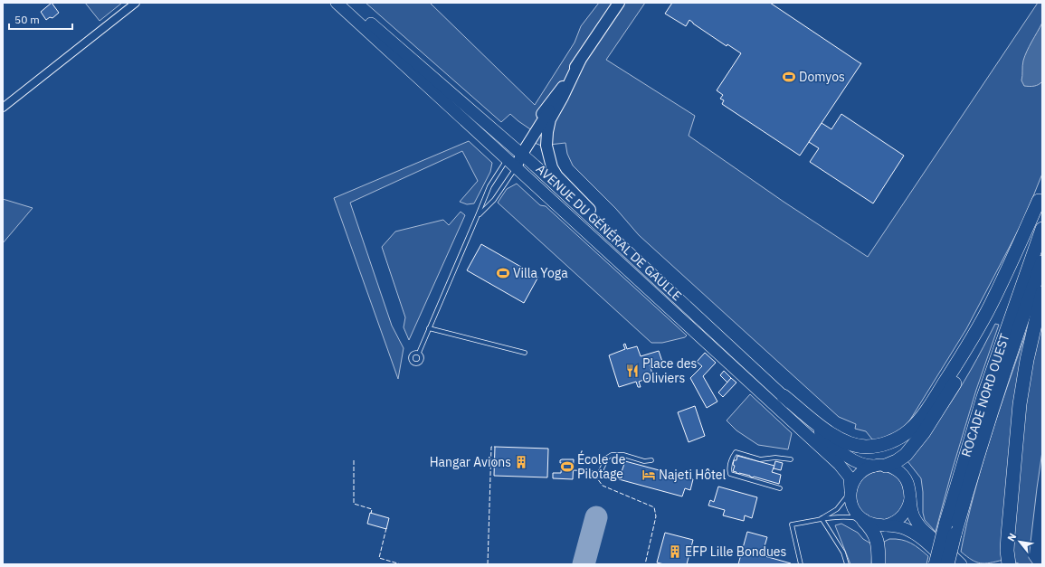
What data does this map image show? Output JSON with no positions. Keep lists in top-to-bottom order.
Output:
{
  "streets": {
    "highway": ["ROCADE NORD OUEST"],
    "main road": ["AVENUE DU GÉNÉRAL DE GAULLE"]
  },
  "places": {
    "sports": ["Domyos", "Villa Yoga", "École de Pilotage"],
    "restaurant": ["Place des Oliviers"],
    "building": ["Hangar Avions", "EFP Lille Bondues"],
    "hotel": ["Najeti Hôtel"]
  },
  "scale_bar": "50 m",
  "north": "top left"
}
